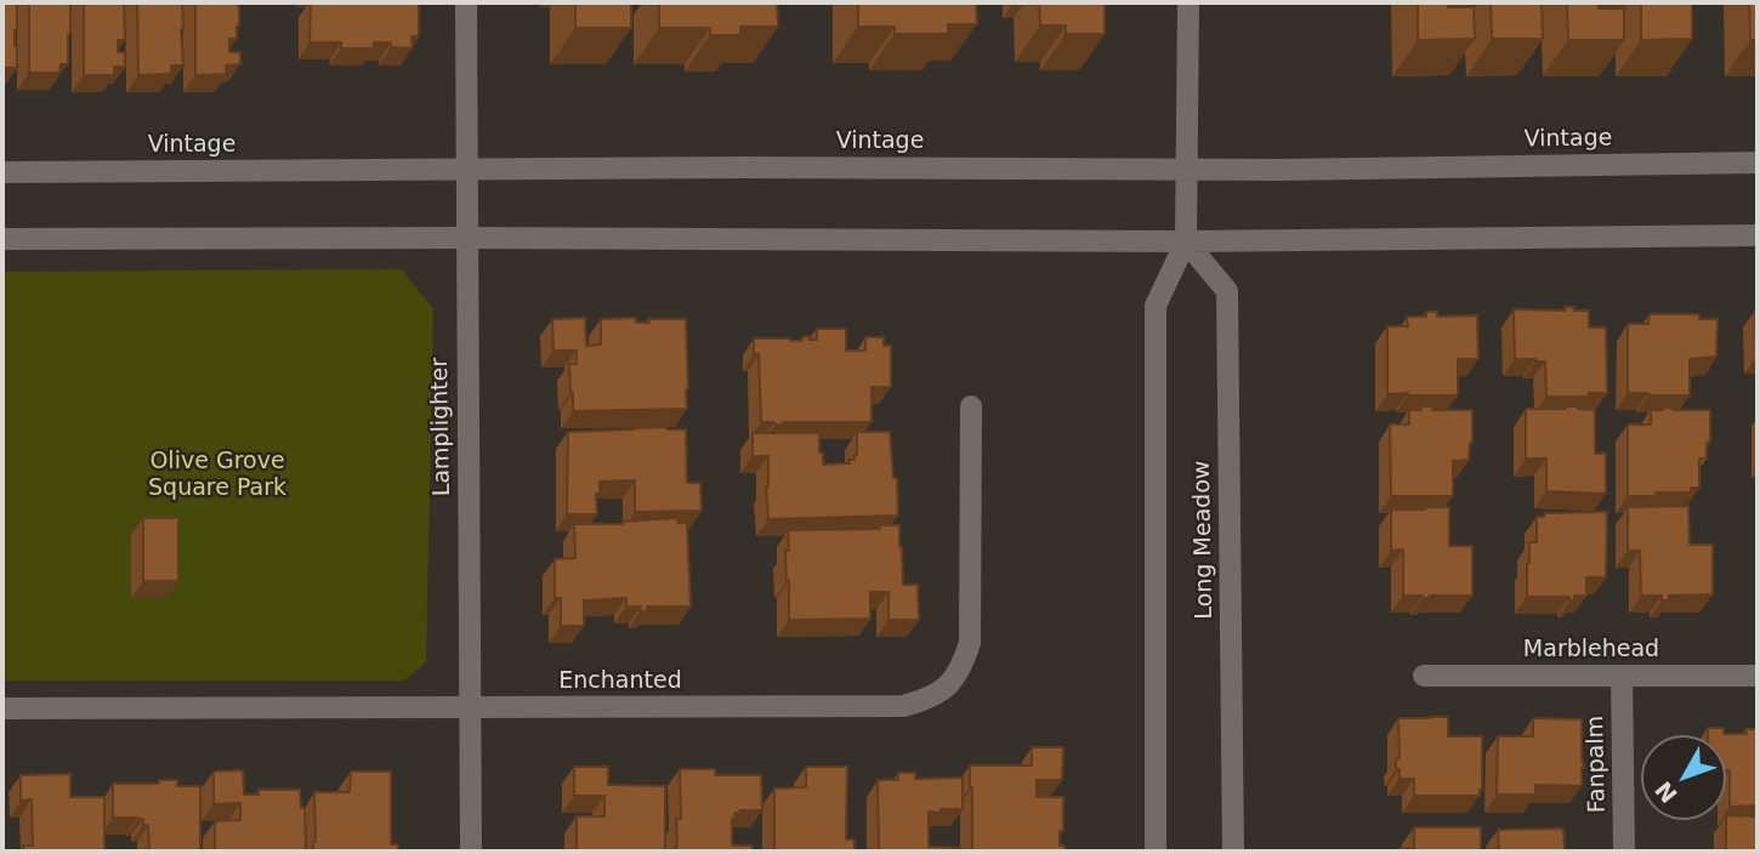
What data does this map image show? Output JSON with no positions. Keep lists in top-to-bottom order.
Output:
{
  "streets": {
    "street": [
      "Vintage",
      "Lamplighter",
      "Long Meadow",
      "Marblehead",
      "Enchanted",
      "Fanpalm"
    ]
  },
  "crossings": [
    ["Vintage", "Lamplighter"],
    ["Vintage", "Long Meadow"],
    ["Lamplighter", "Enchanted"],
    ["Marblehead", "Fanpalm"]
  ],
  "parks": ["Olive Grove Square Park"],
  "north": "bottom left"
}
